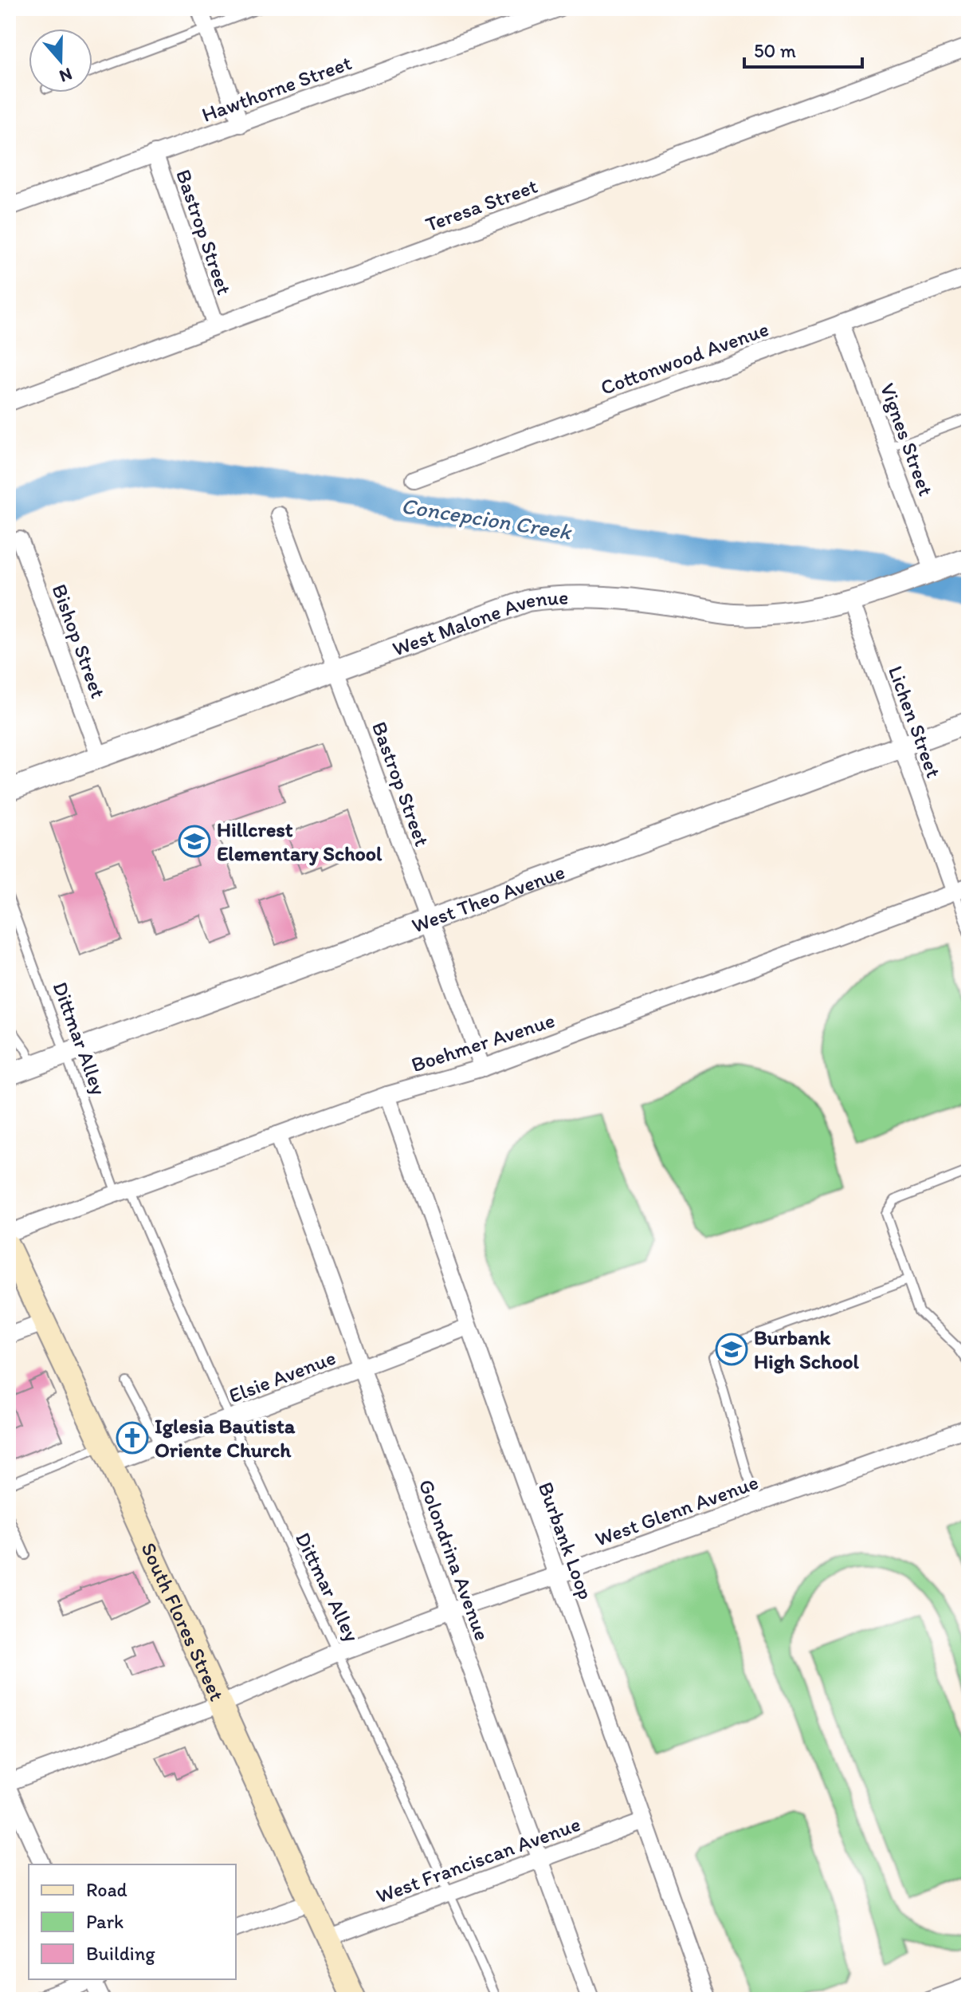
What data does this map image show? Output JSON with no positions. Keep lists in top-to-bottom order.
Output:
{
  "streets": {
    "main road": ["South Flores Street"],
    "street": [
      "Hawthorne Street",
      "Teresa Street",
      "Bastrop Street",
      "Cottonwood Avenue",
      "Vignes Street",
      "West Malone Avenue",
      "Bishop Street",
      "Lichen Street",
      "West Theo Avenue",
      "Boehmer Avenue",
      "Elsie Avenue",
      "West Glenn Avenue",
      "Burbank Loop",
      "Golondrina Avenue",
      "West Franciscan Avenue"
    ],
    "lane": ["Dittmar Alley"]
  },
  "crossings": [
    ["Hawthorne Street", "Bastrop Street"],
    ["Teresa Street", "Bastrop Street"],
    ["Bastrop Street", "West Malone Avenue"],
    ["Bastrop Street", "West Theo Avenue"],
    ["Bastrop Street", "Boehmer Avenue"],
    ["Cottonwood Avenue", "Vignes Street"],
    ["Vignes Street", "West Malone Avenue"],
    ["West Malone Avenue", "Bishop Street"],
    ["West Malone Avenue", "Lichen Street"],
    ["Lichen Street", "West Theo Avenue"],
    ["Lichen Street", "Boehmer Avenue"],
    ["West Theo Avenue", "Dittmar Alley"],
    ["Dittmar Alley", "Boehmer Avenue"],
    ["Dittmar Alley", "Elsie Avenue"],
    ["Dittmar Alley", "West Glenn Avenue"],
    ["Dittmar Alley", "West Franciscan Avenue"],
    ["Boehmer Avenue", "Burbank Loop"],
    ["Boehmer Avenue", "Golondrina Avenue"],
    ["Elsie Avenue", "Burbank Loop"],
    ["Elsie Avenue", "Golondrina Avenue"],
    ["Elsie Avenue", "South Flores Street"],
    ["West Glenn Avenue", "Burbank Loop"],
    ["West Glenn Avenue", "Golondrina Avenue"],
    ["West Glenn Avenue", "South Flores Street"],
    ["Burbank Loop", "West Franciscan Avenue"],
    ["Golondrina Avenue", "West Franciscan Avenue"],
    ["South Flores Street", "West Franciscan Avenue"]
  ],
  "water": ["Concepcion Creek"],
  "places": {
    "school or university": ["Hillcrest Elementary School", "Burbank High School"],
    "church": ["Iglesia Bautista Oriente Church"]
  },
  "legend": ["Road", "Park", "Building"],
  "scale_bar": "50 m",
  "north": "bottom"
}
